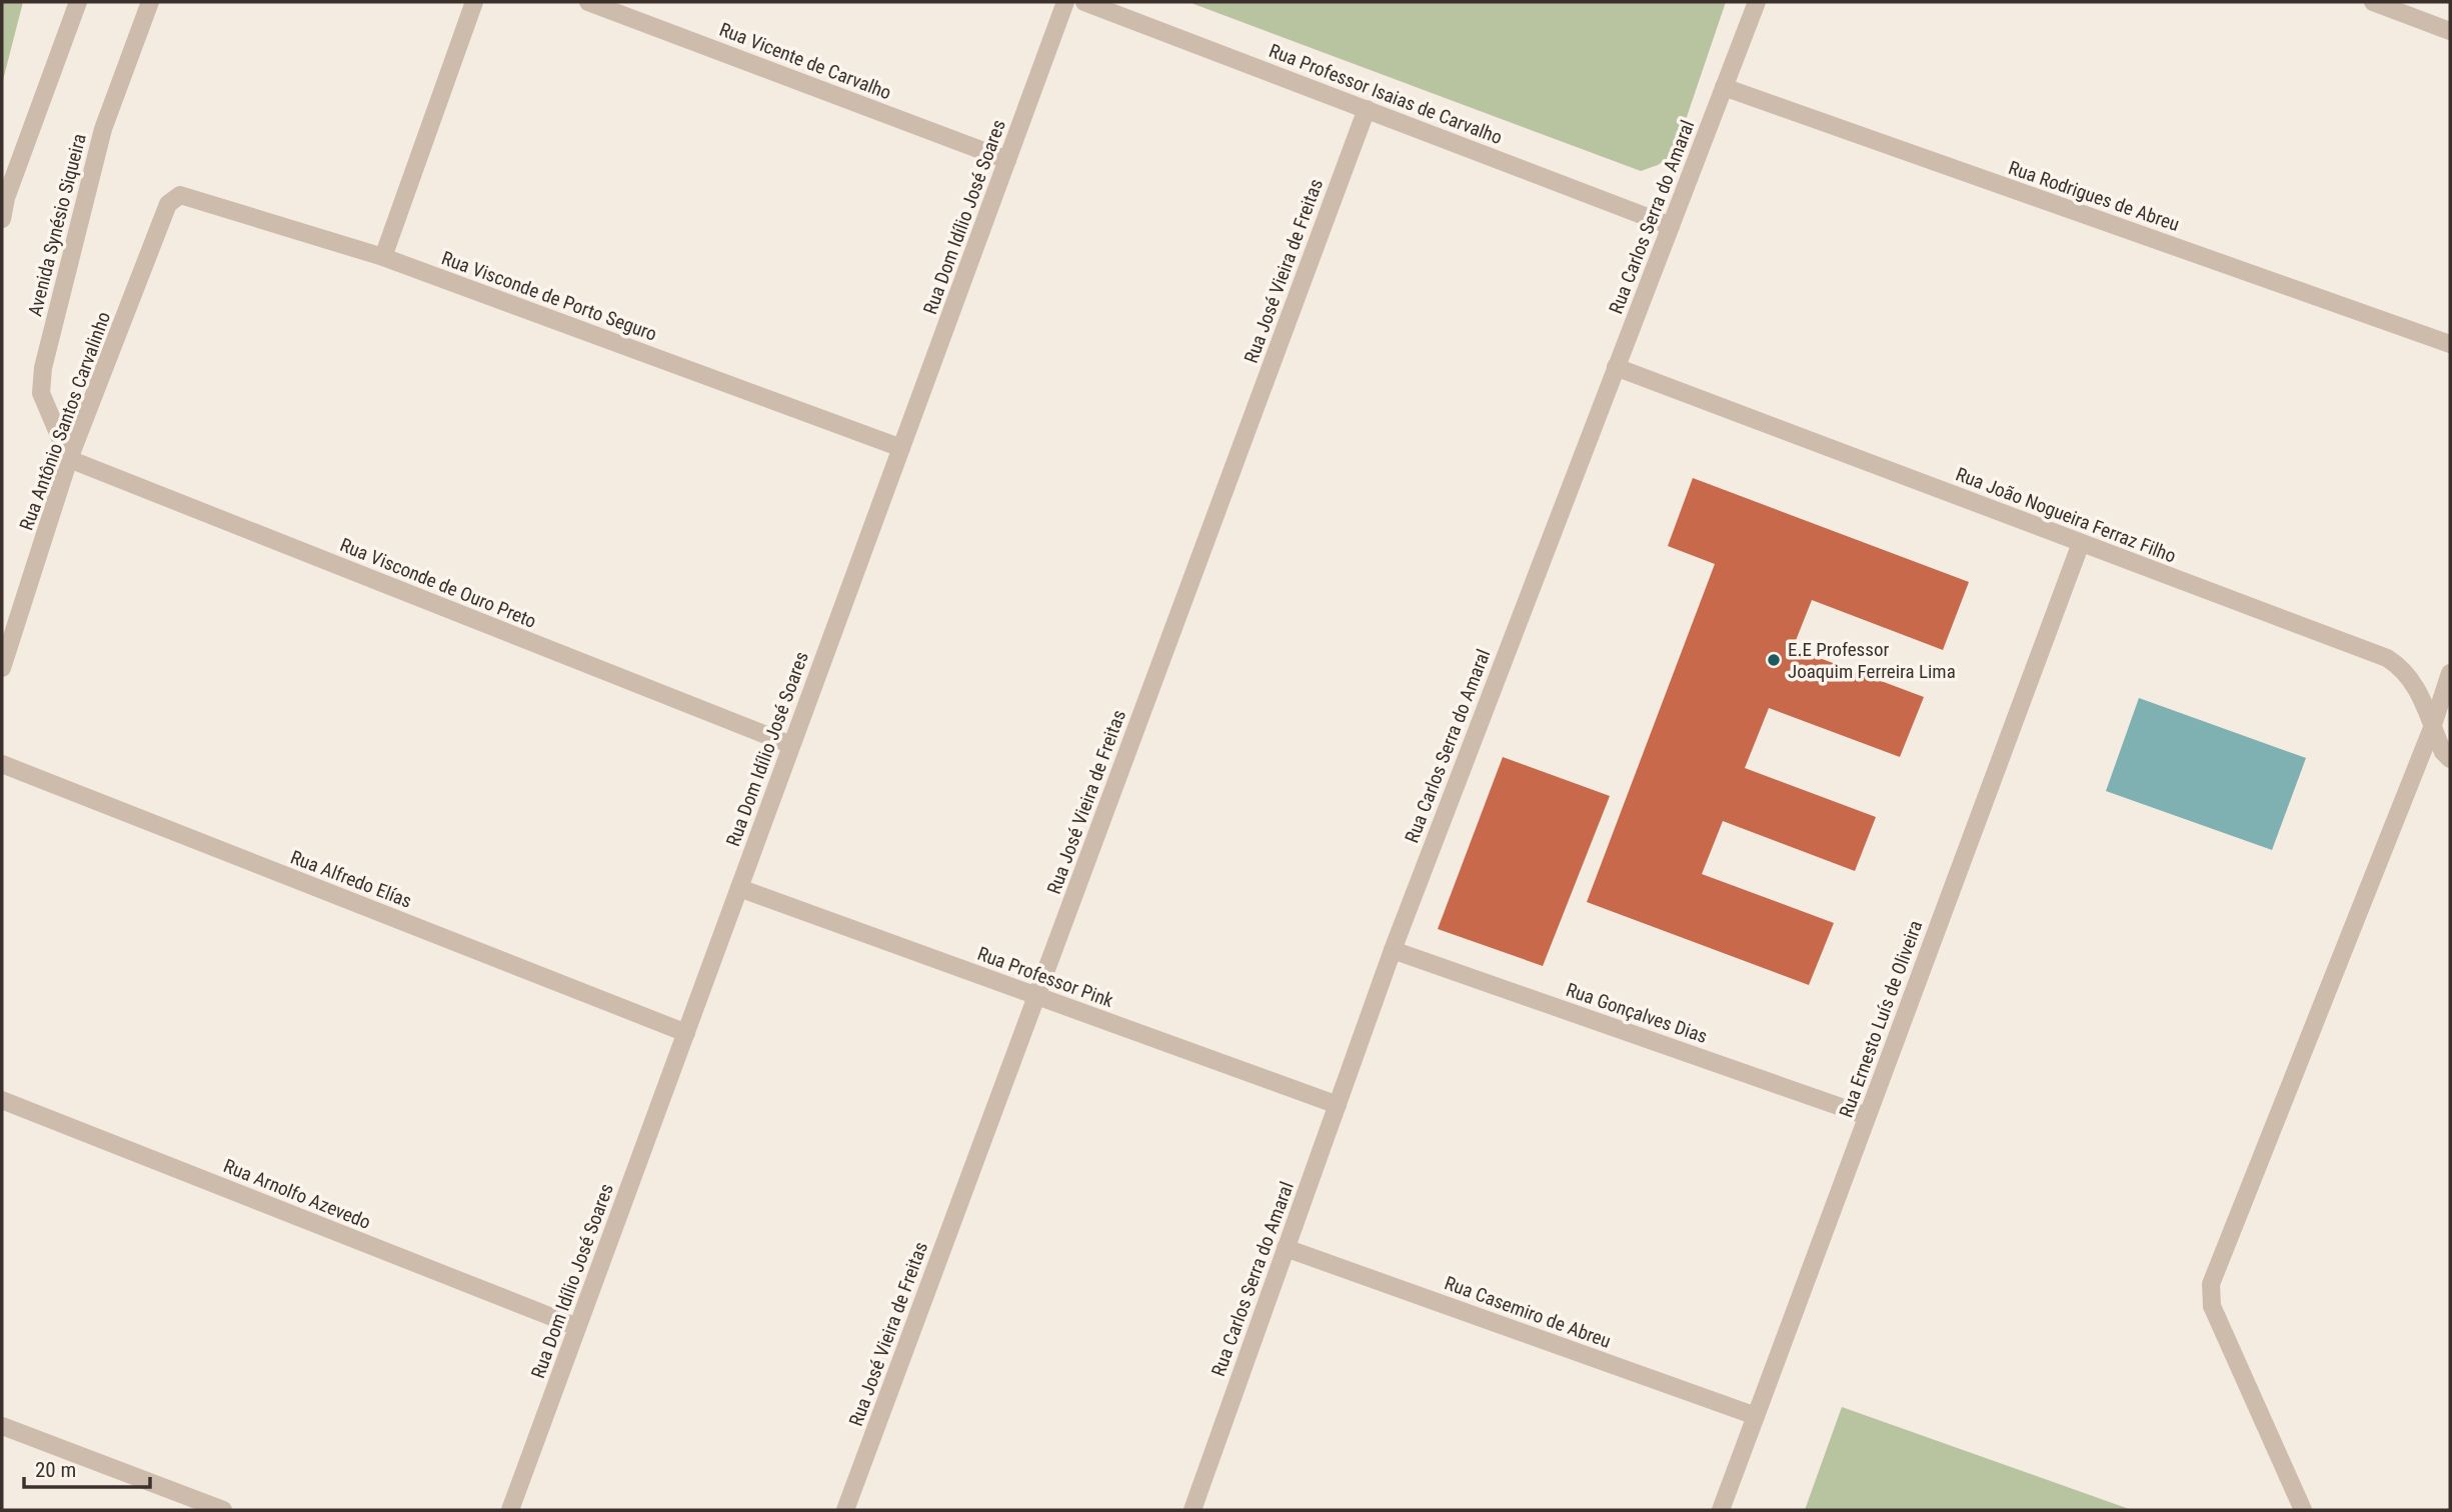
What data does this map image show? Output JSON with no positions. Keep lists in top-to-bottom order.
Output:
{
  "streets": {
    "street": [
      "Rua Vicente de Carvalho",
      "Rua Professor Isaias de Carvalho",
      "Rua Rodrigues de Abreu",
      "Rua Dom Idílio José Soares",
      "Rua Carlos Serra do Amaral",
      "Avenida Synésio Siqueira",
      "Rua José Vieira de Freitas",
      "Rua Visconde de Porto Seguro",
      "Rua Antônio Santos Carvalinho",
      "Rua João Nogueira Ferraz Filho",
      "Rua Visconde de Ouro Preto",
      "Rua Alfredo Elías",
      "Rua Professor Pink",
      "Rua Gonçalves Dias",
      "Rua Ernesto Luís de Oliveira",
      "Rua Arnolfo Azevedo",
      "Rua Casemiro de Abreu"
    ]
  },
  "crossings": [
    ["Rua Vicente de Carvalho", "Rua Dom Idílio José Soares"],
    ["Rua Professor Isaias de Carvalho", "Rua Carlos Serra do Amaral"],
    ["Rua Professor Isaias de Carvalho", "Rua José Vieira de Freitas"],
    ["Rua Rodrigues de Abreu", "Rua Carlos Serra do Amaral"],
    ["Rua Dom Idílio José Soares", "Rua Visconde de Porto Seguro"],
    ["Rua Dom Idílio José Soares", "Rua Visconde de Ouro Preto"],
    ["Rua Dom Idílio José Soares", "Rua Alfredo Elías"],
    ["Rua Dom Idílio José Soares", "Rua Professor Pink"],
    ["Rua Dom Idílio José Soares", "Rua Arnolfo Azevedo"],
    ["Rua Carlos Serra do Amaral", "Rua João Nogueira Ferraz Filho"],
    ["Rua Carlos Serra do Amaral", "Rua Professor Pink"],
    ["Rua Carlos Serra do Amaral", "Rua Gonçalves Dias"],
    ["Rua Carlos Serra do Amaral", "Rua Casemiro de Abreu"],
    ["Avenida Synésio Siqueira", "Rua Antônio Santos Carvalinho"],
    ["Avenida Synésio Siqueira", "Rua Visconde de Ouro Preto"],
    ["Rua José Vieira de Freitas", "Rua Professor Pink"],
    ["Rua Visconde de Porto Seguro", "Rua Antônio Santos Carvalinho"],
    ["Rua Antônio Santos Carvalinho", "Rua Visconde de Ouro Preto"],
    ["Rua João Nogueira Ferraz Filho", "Rua Ernesto Luís de Oliveira"],
    ["Rua Gonçalves Dias", "Rua Ernesto Luís de Oliveira"],
    ["Rua Ernesto Luís de Oliveira", "Rua Casemiro de Abreu"]
  ],
  "places": ["E.E Professor Joaquim Ferreira Lima"],
  "scale_bar": "20 m"
}
